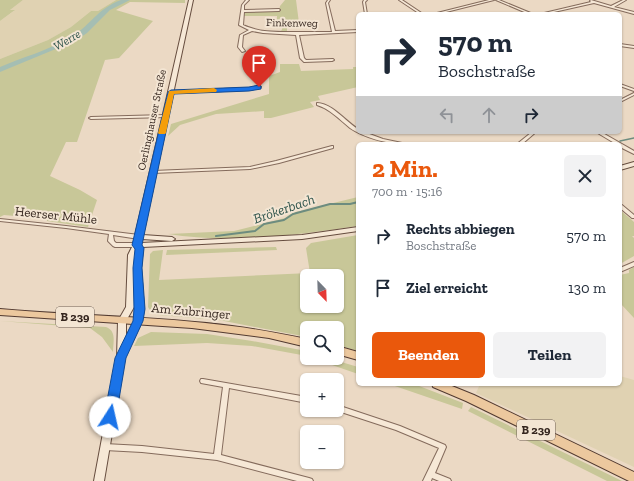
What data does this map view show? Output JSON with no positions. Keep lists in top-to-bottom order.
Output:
{
  "streets": {
    "main road": ["Oerlinghauser Straße", "Am Zubringer", "B 239"],
    "street": ["Finkenweg", "Heerser Mühle"]
  },
  "crossings": [
    ["Oerlinghauser Straße", "Heerser Mühle"],
    ["Oerlinghauser Straße", "Am Zubringer"]
  ],
  "water": ["Werre", "Brökerbach"],
  "north": "bottom right",
  "page": {
    "turn": ["570 m", "Boschstraße"],
    "heading": ["2 Min.", "700 m · 15:16"],
    "list": [
      {
        "name": "Rechts abbiegen",
        "note": "Boschstraße",
        "value": "570 m"
      },
      {
        "name": "Ziel erreicht",
        "value": "130 m"
      }
    ],
    "map_buttons": ["+", "−"],
    "buttons": ["Beenden", "Teilen"]
  }
}
